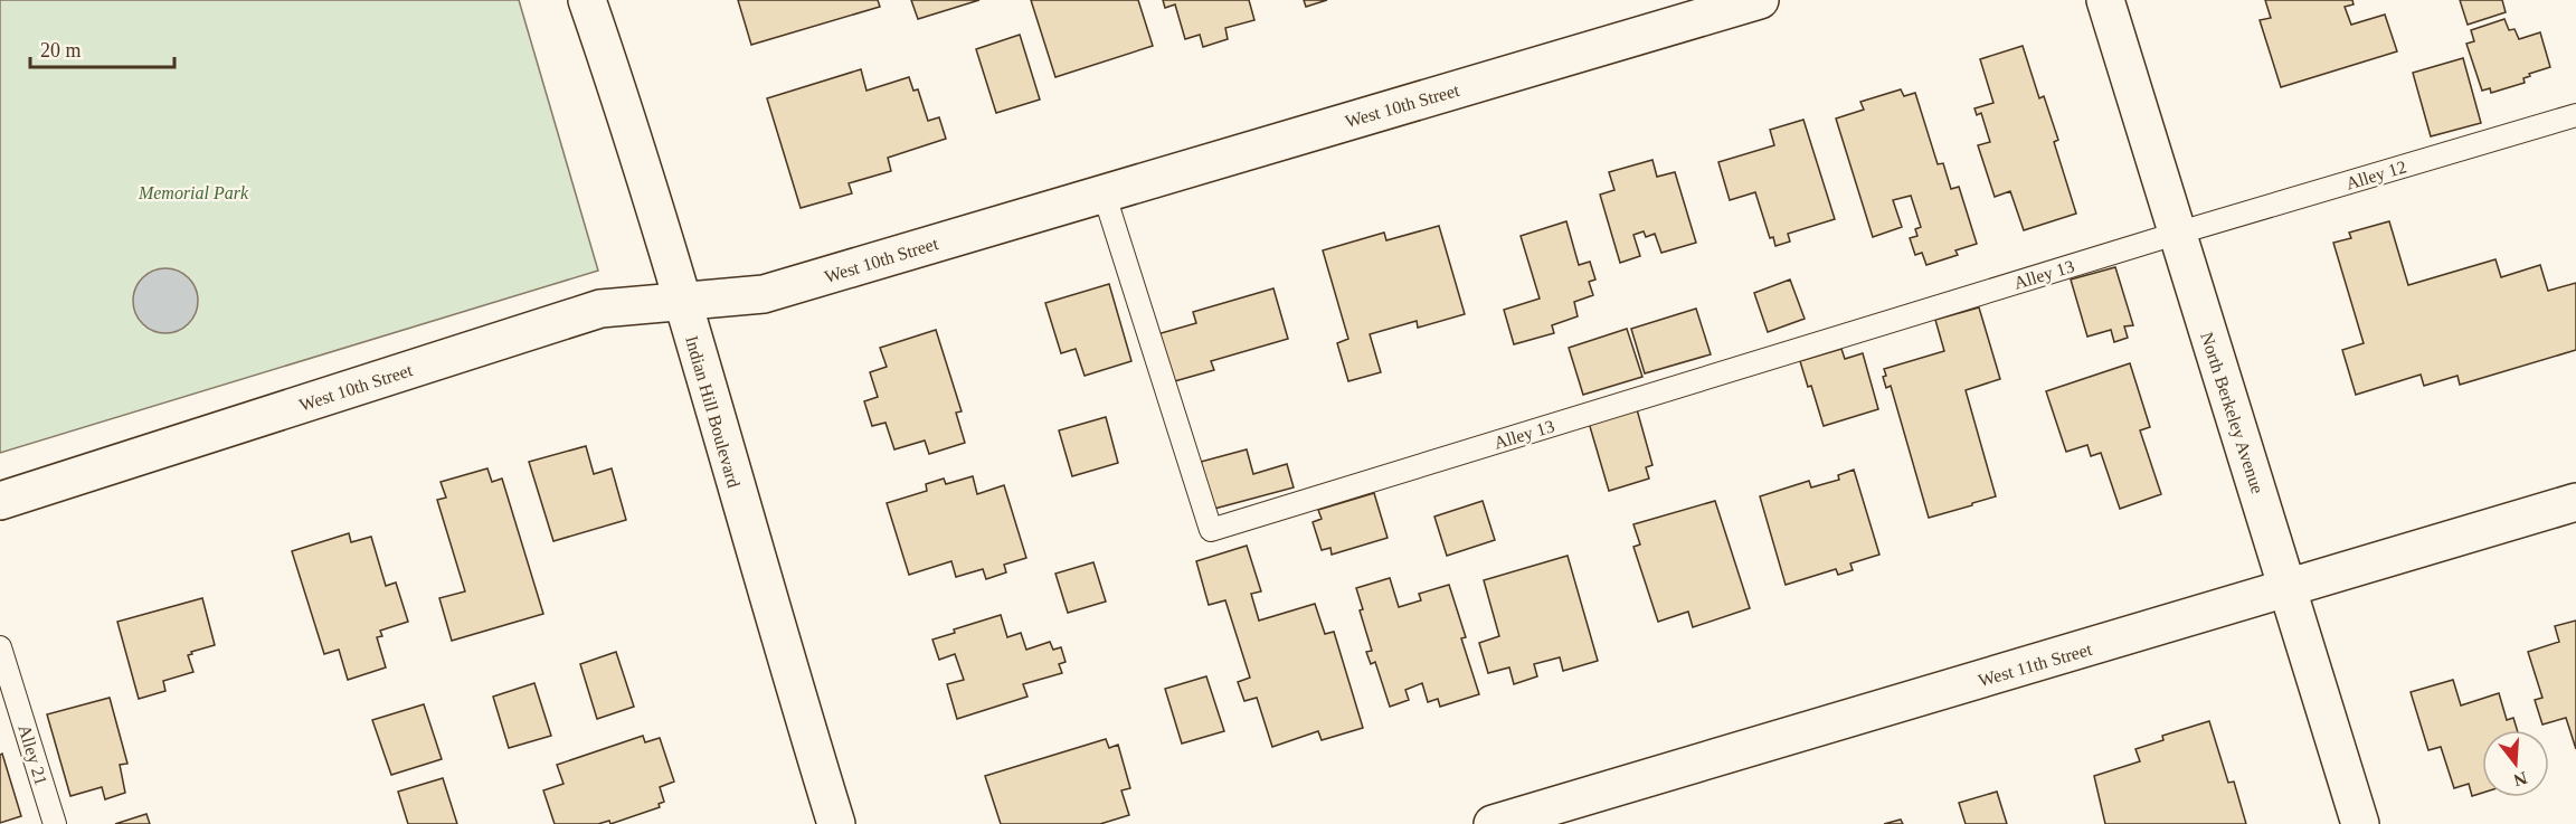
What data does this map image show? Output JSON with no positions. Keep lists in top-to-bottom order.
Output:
{
  "streets": {
    "street": [
      "West 10th Street",
      "Indian Hill Boulevard",
      "North Berkeley Avenue",
      "West 11th Street"
    ],
    "lane": ["Alley 12", "Alley 13", "Alley 21"]
  },
  "crossings": [
    ["West 10th Street", "Alley 13"],
    ["West 10th Street", "Indian Hill Boulevard"],
    ["Alley 12", "Alley 13"],
    ["Alley 12", "North Berkeley Avenue"],
    ["Alley 13", "North Berkeley Avenue"],
    ["North Berkeley Avenue", "West 11th Street"]
  ],
  "parks": ["Memorial Park"],
  "scale_bar": "20 m",
  "north": "bottom"
}
